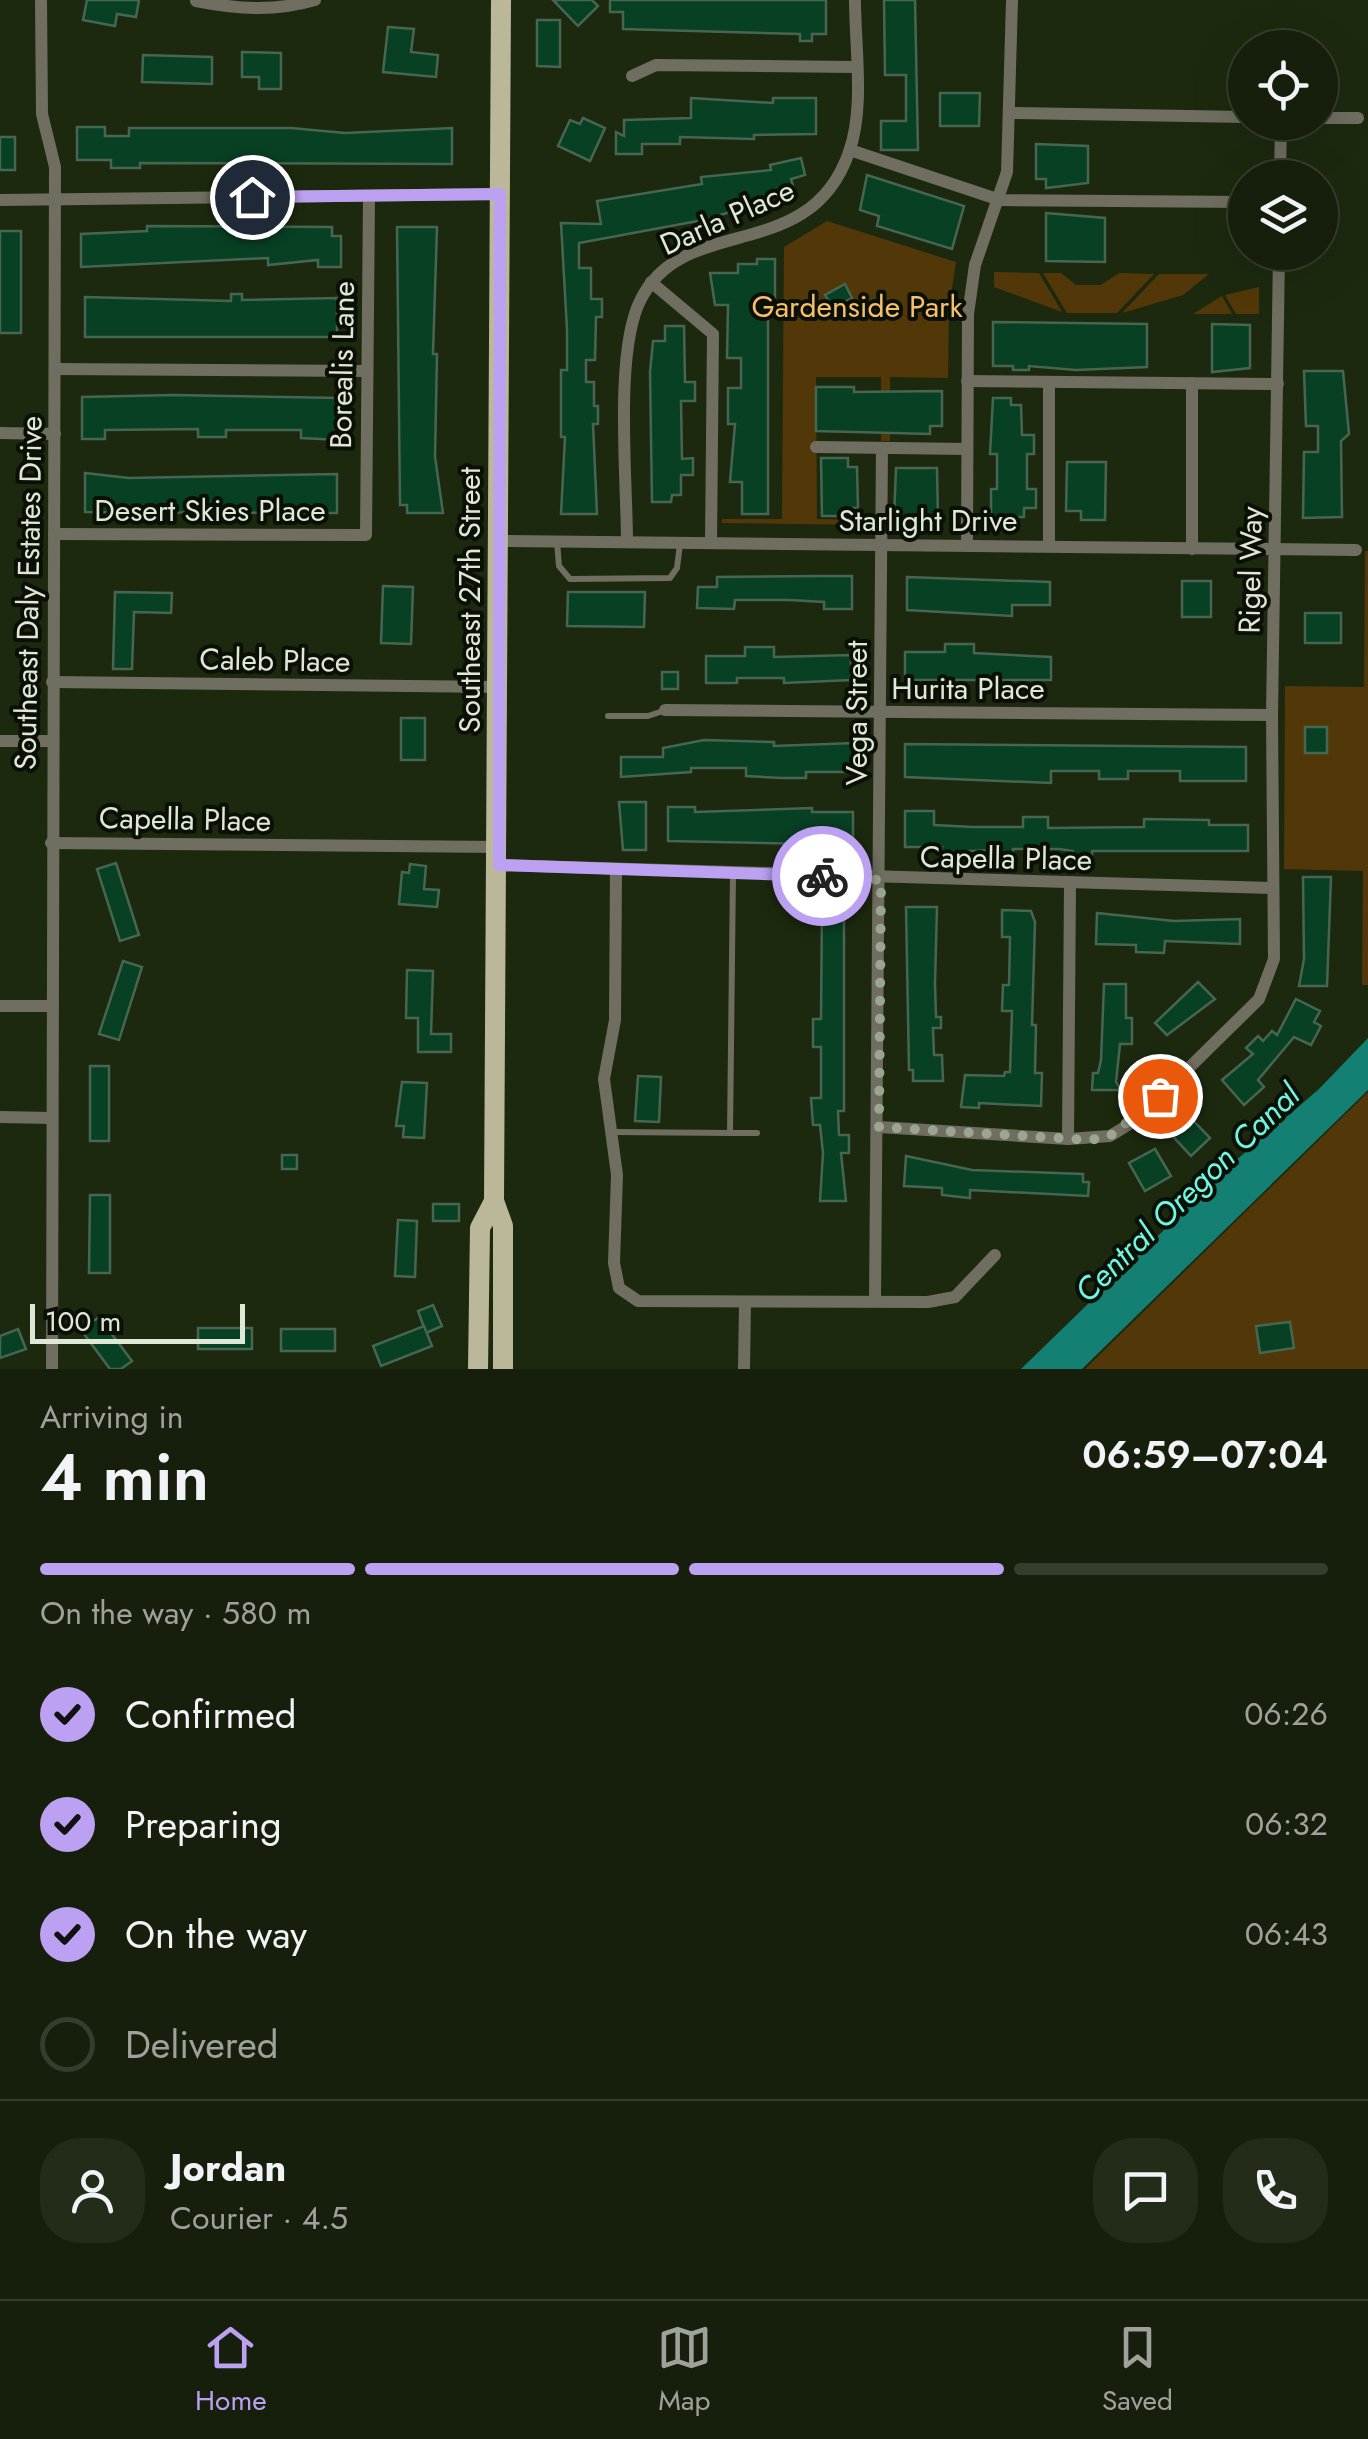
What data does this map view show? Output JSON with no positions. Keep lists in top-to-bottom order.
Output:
{
  "streets": {
    "main road": ["Southeast 27th Street"],
    "street": [
      "Darla Place",
      "Borealis Lane",
      "Desert Skies Place",
      "Starlight Drive",
      "Rigel Way",
      "Southeast Daly Estates Drive",
      "Caleb Place",
      "Hurita Place",
      "Vega Street",
      "Capella Place"
    ]
  },
  "crossings": [
    ["Darla Place", "Starlight Drive"],
    ["Borealis Lane", "Desert Skies Place"],
    ["Desert Skies Place", "Southeast Daly Estates Drive"],
    ["Starlight Drive", "Rigel Way"],
    ["Starlight Drive", "Southeast 27th Street"],
    ["Starlight Drive", "Vega Street"],
    ["Rigel Way", "Hurita Place"],
    ["Rigel Way", "Vega Street"],
    ["Rigel Way", "Capella Place"],
    ["Southeast Daly Estates Drive", "Caleb Place"],
    ["Southeast Daly Estates Drive", "Capella Place"],
    ["Southeast 27th Street", "Caleb Place"],
    ["Southeast 27th Street", "Capella Place"],
    ["Hurita Place", "Vega Street"],
    ["Vega Street", "Capella Place"]
  ],
  "water": ["Central Oregon Canal"],
  "parks": ["Gardenside Park"],
  "scale_bar": "100 m",
  "page": {
    "scale": "100 m",
    "heading": ["4 min", "Arriving in", "06:59–07:04"],
    "panel": ["Jordan", "Courier · 4.5"],
    "bar": "On the way · 580 m",
    "list": [
      ["Confirmed", "06:26"],
      ["Preparing", "06:32"],
      ["On the way", "06:43"],
      "Delivered"
    ],
    "tabs": ["Home", "Map", "Saved"]
  }
}
